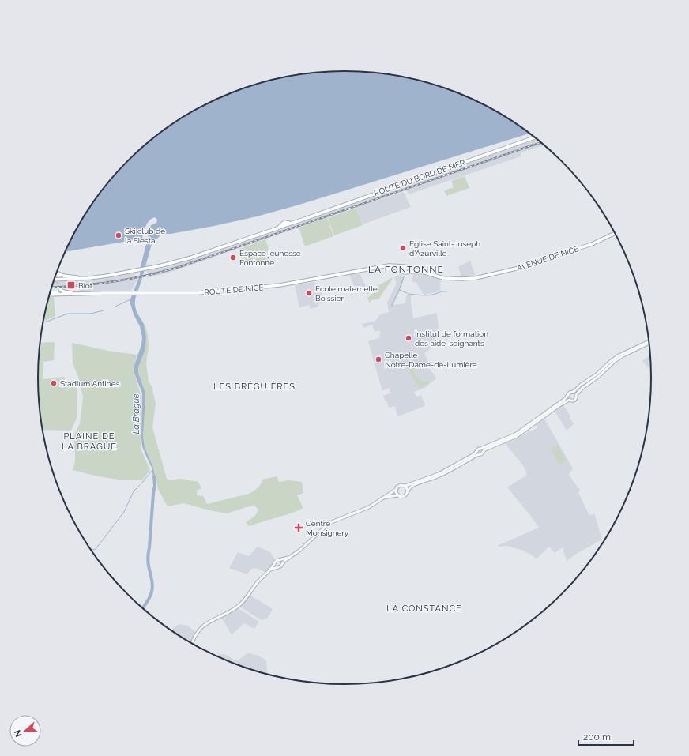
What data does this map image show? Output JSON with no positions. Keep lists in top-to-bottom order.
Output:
{
  "streets": {
    "main road": ["ROUTE DU BORD DE MER", "AVENUE DE NICE", "ROUTE DE NICE"]
  },
  "crossings": [
    ["AVENUE DE NICE", "ROUTE DE NICE"]
  ],
  "districts": [
    "LA FONTONNE",
    "LES BRÉGUIÈRES",
    "PLAINE DE LA BRAGUE",
    "LA CONSTANCE"
  ],
  "water": ["La Brague"],
  "places": {
    "other": [
      "Ski club de la Siesta",
      "Église Saint-Joseph d'Azurville",
      "Espace jeunesse Fontonne",
      "École maternelle Boissier",
      "Institut de formation des aide-soignants",
      "Chapelle Notre-Dame-de-Lumière",
      "Stadium Antibes"
    ],
    "transit": ["Biot"],
    "health": ["Centre Monsignery"]
  },
  "scale_bar": "200 m",
  "north": "left"
}
